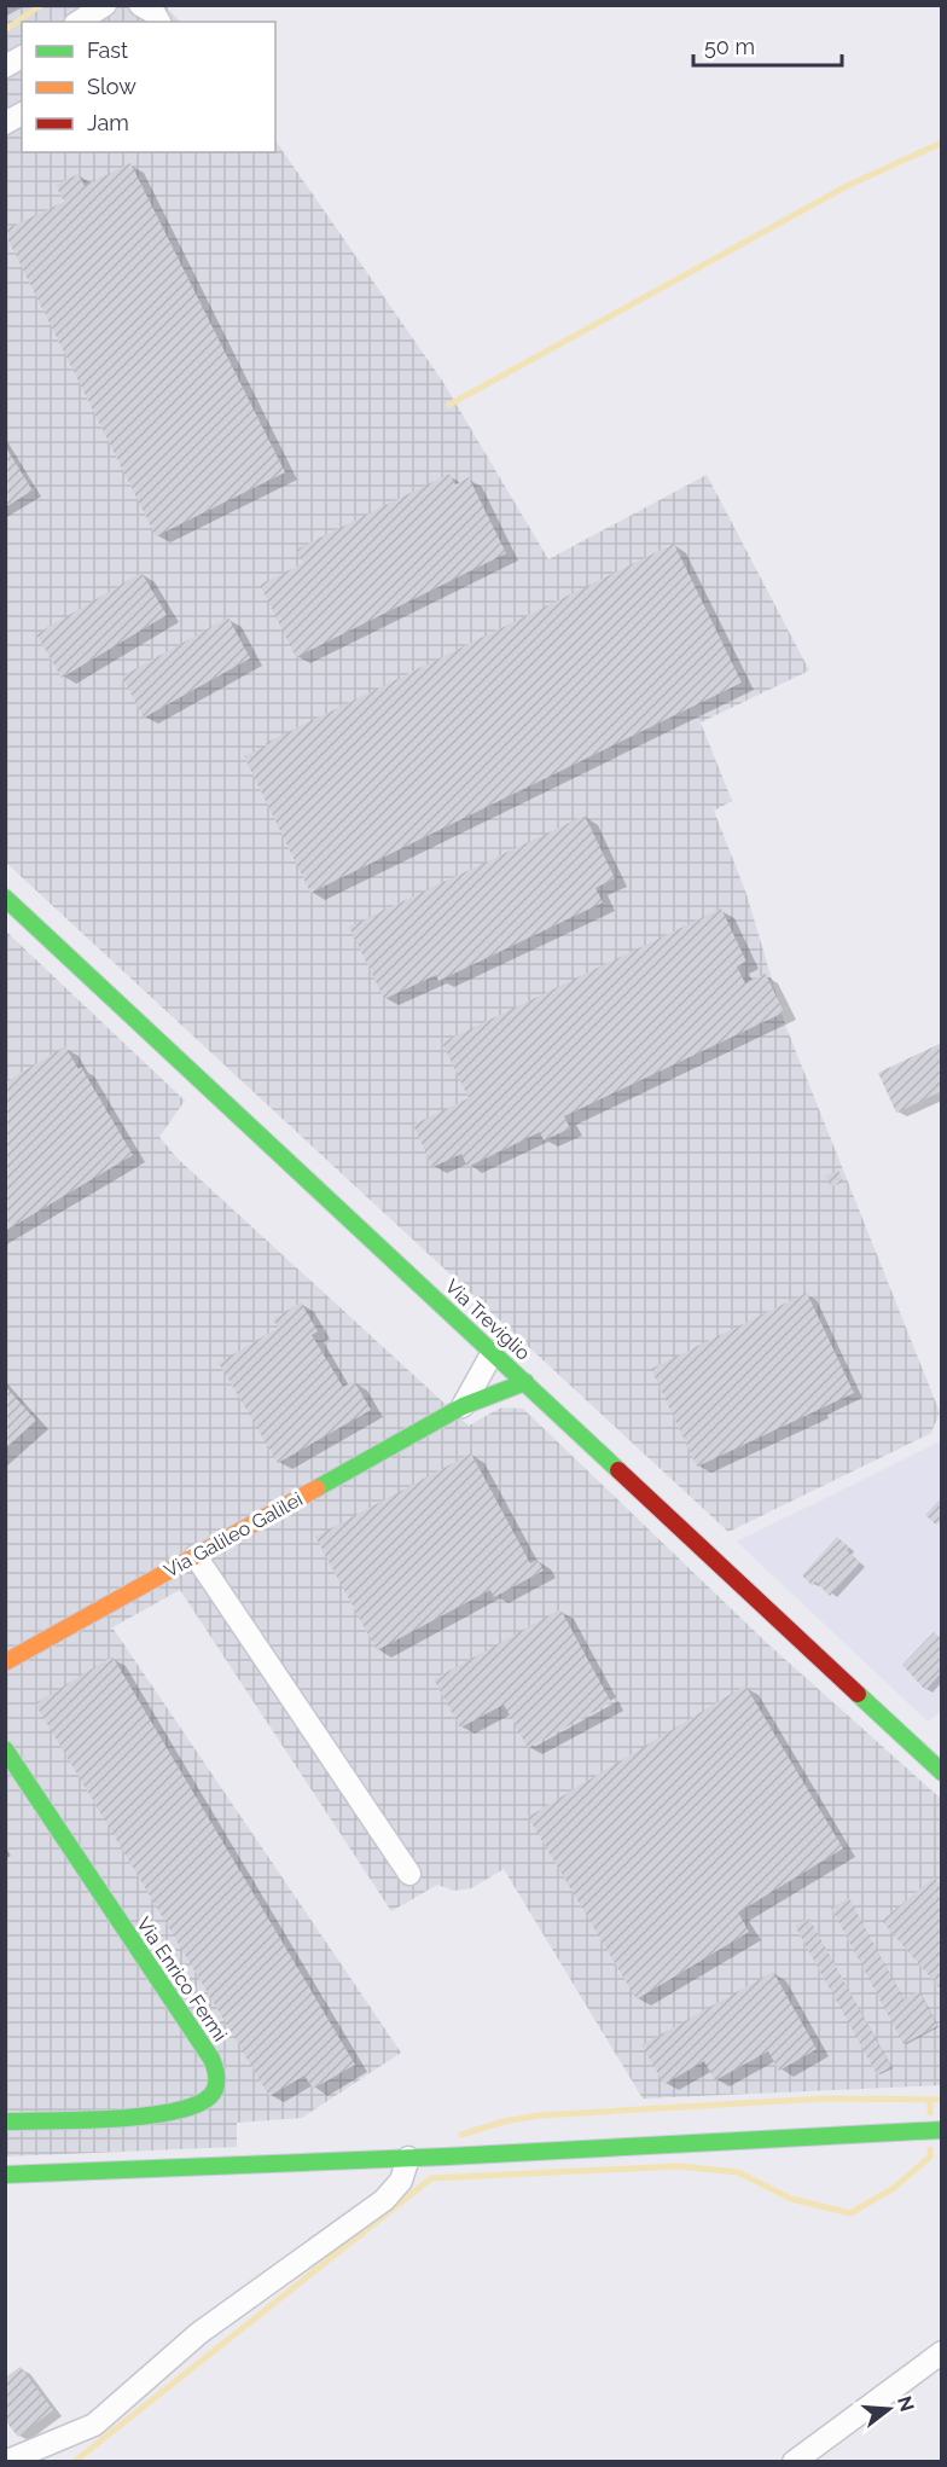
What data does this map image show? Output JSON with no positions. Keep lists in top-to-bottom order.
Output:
{
  "streets": {
    "street": ["Via Treviglio", "Via Galileo Galilei", "Via Enrico Fermi"]
  },
  "crossings": [
    ["Via Treviglio", "Via Galileo Galilei"]
  ],
  "legend": ["Fast", "Slow", "Jam"],
  "scale_bar": "50 m",
  "north": "right"
}
